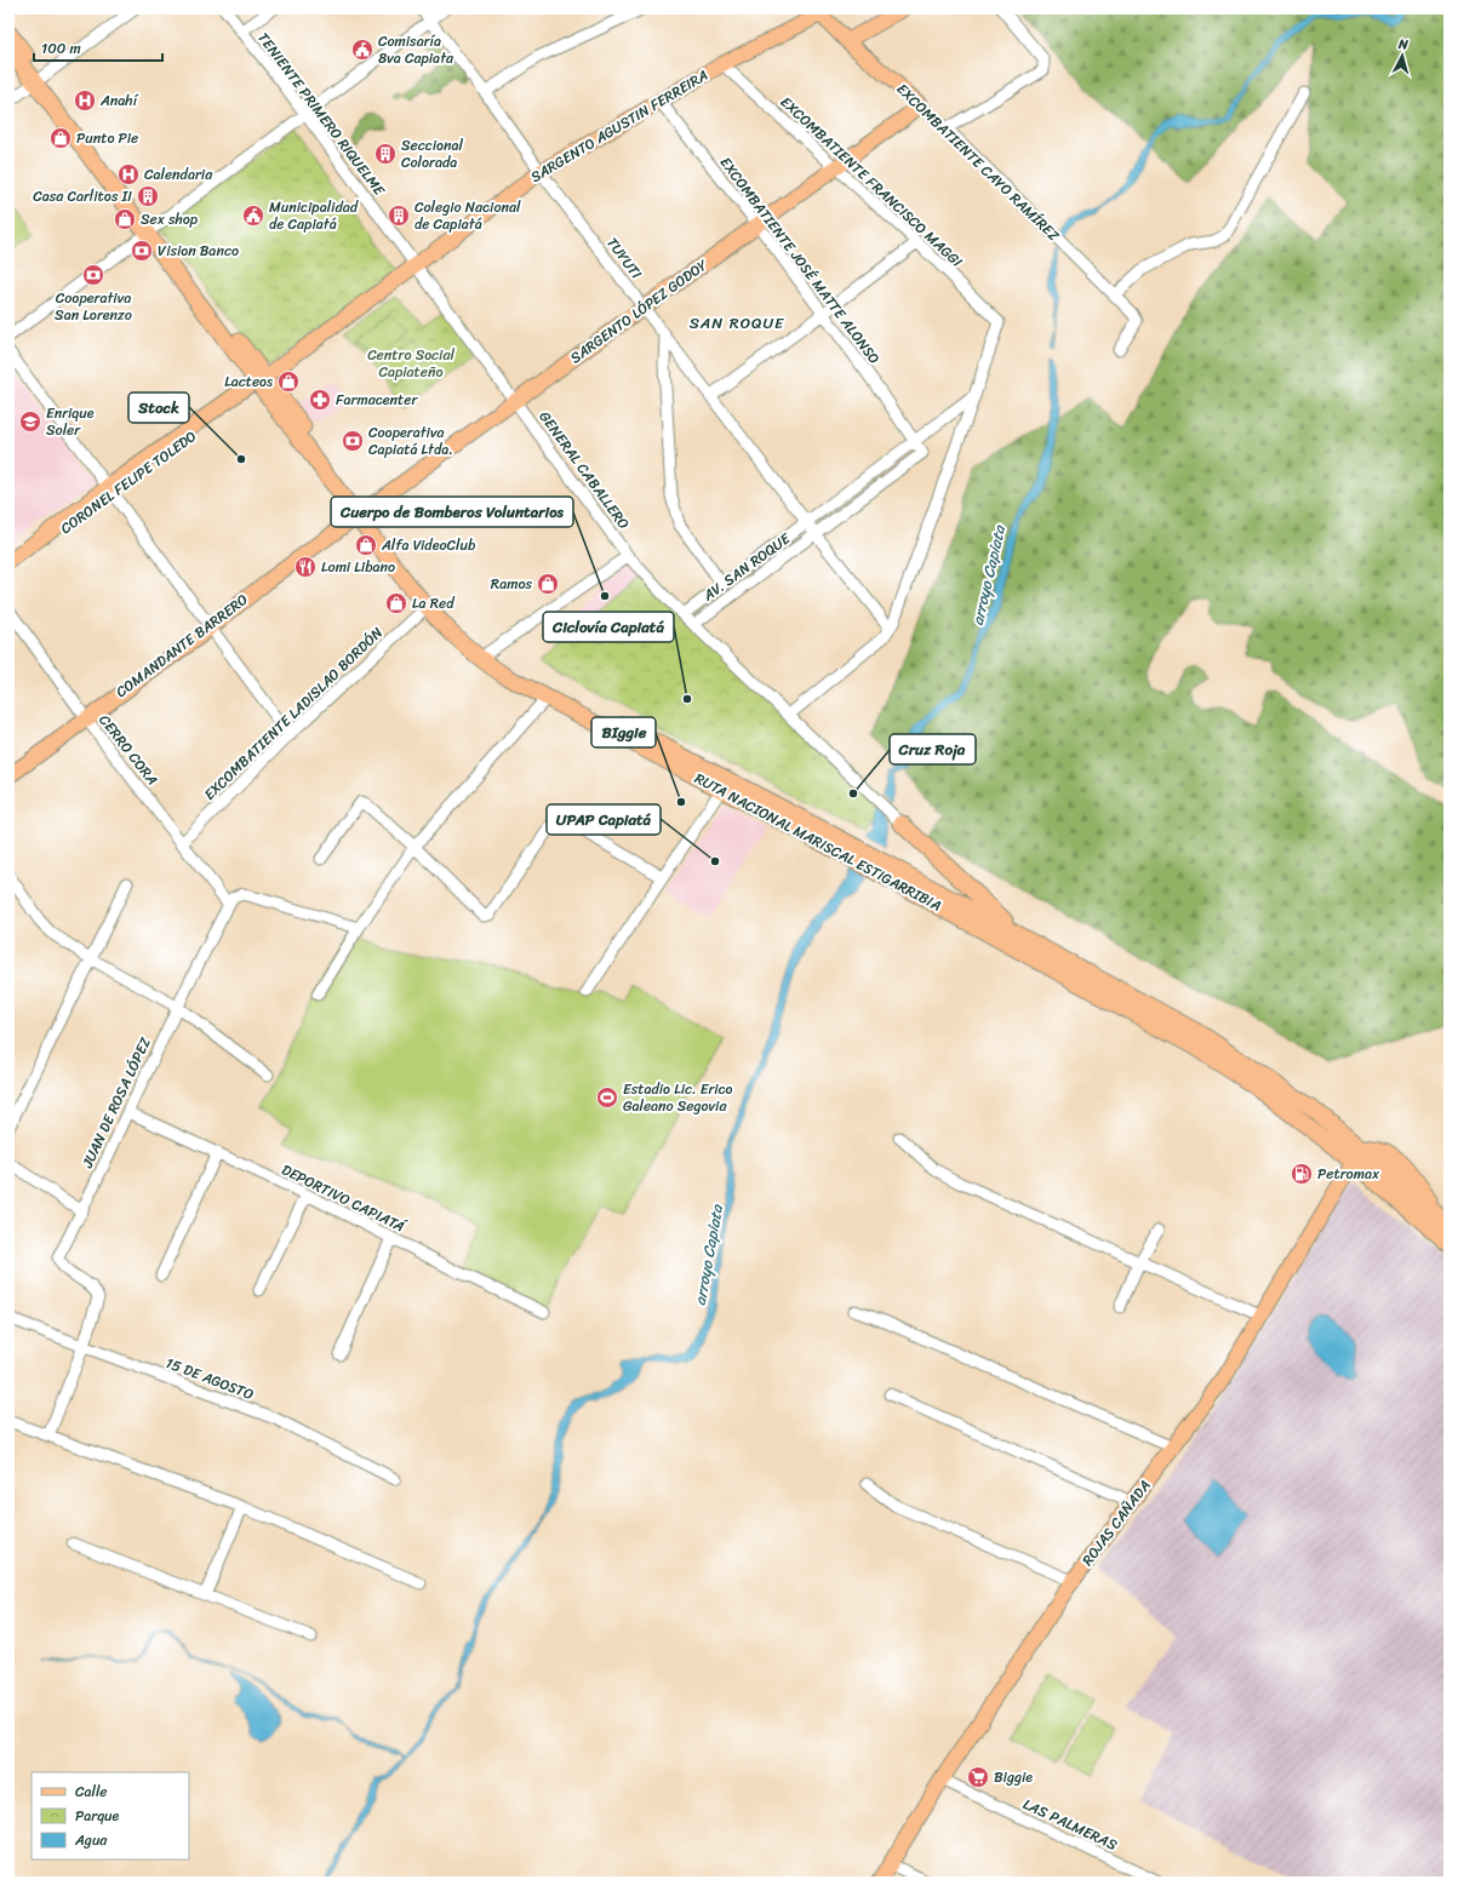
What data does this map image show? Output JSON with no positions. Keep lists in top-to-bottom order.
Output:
{
  "streets": {
    "highway": ["RUTA NACIONAL MARISCAL ESTIGARRIBIA"],
    "main road": [
      "SARGENTO AGUSTIN FERREIRA",
      "EXCOMBATIENTE CAYO RAMÍREZ",
      "SARGENTO LÓPEZ GODOY",
      "CORONEL FELIPE TOLEDO",
      "COMANDANTE BARRERO",
      "ROJAS CAÑADA"
    ],
    "street": [
      "TENIENTE PRIMERO RIQUELME",
      "EXCOMBATIENTE FRANCISCO MAGGI",
      "TUYUTI",
      "EXCOMBATIENTE JOSÉ MATTE ALONSO",
      "GENERAL CABALLERO",
      "AV. SAN ROQUE",
      "EXCOMBATIENTE LADISLAO BORDÓN",
      "CERRO CORA",
      "JUAN DE ROSA LÓPEZ",
      "DEPORTIVO CAPIATÁ",
      "15 DE AGOSTO",
      "LAS PALMERAS"
    ]
  },
  "crossings": [
    ["TENIENTE PRIMERO RIQUELME", "SARGENTO AGUSTIN FERREIRA"],
    ["TENIENTE PRIMERO RIQUELME", "SARGENTO LÓPEZ GODOY"],
    ["TENIENTE PRIMERO RIQUELME", "GENERAL CABALLERO"],
    ["SARGENTO AGUSTIN FERREIRA", "EXCOMBATIENTE CAYO RAMÍREZ"],
    ["SARGENTO AGUSTIN FERREIRA", "EXCOMBATIENTE FRANCISCO MAGGI"],
    ["SARGENTO AGUSTIN FERREIRA", "TUYUTI"],
    ["SARGENTO AGUSTIN FERREIRA", "EXCOMBATIENTE JOSÉ MATTE ALONSO"],
    ["SARGENTO AGUSTIN FERREIRA", "CORONEL FELIPE TOLEDO"],
    ["SARGENTO AGUSTIN FERREIRA", "RUTA NACIONAL MARISCAL ESTIGARRIBIA"],
    ["EXCOMBATIENTE CAYO RAMÍREZ", "SARGENTO LÓPEZ GODOY"],
    ["EXCOMBATIENTE FRANCISCO MAGGI", "SARGENTO LÓPEZ GODOY"],
    ["TUYUTI", "SARGENTO LÓPEZ GODOY"],
    ["TUYUTI", "AV. SAN ROQUE"],
    ["EXCOMBATIENTE JOSÉ MATTE ALONSO", "SARGENTO LÓPEZ GODOY"],
    ["EXCOMBATIENTE JOSÉ MATTE ALONSO", "AV. SAN ROQUE"],
    ["SARGENTO LÓPEZ GODOY", "GENERAL CABALLERO"],
    ["SARGENTO LÓPEZ GODOY", "COMANDANTE BARRERO"],
    ["SARGENTO LÓPEZ GODOY", "RUTA NACIONAL MARISCAL ESTIGARRIBIA"],
    ["GENERAL CABALLERO", "AV. SAN ROQUE"],
    ["CORONEL FELIPE TOLEDO", "RUTA NACIONAL MARISCAL ESTIGARRIBIA"],
    ["COMANDANTE BARRERO", "CERRO CORA"],
    ["COMANDANTE BARRERO", "RUTA NACIONAL MARISCAL ESTIGARRIBIA"],
    ["EXCOMBATIENTE LADISLAO BORDÓN", "CERRO CORA"],
    ["EXCOMBATIENTE LADISLAO BORDÓN", "RUTA NACIONAL MARISCAL ESTIGARRIBIA"],
    ["CERRO CORA", "JUAN DE ROSA LÓPEZ"],
    ["RUTA NACIONAL MARISCAL ESTIGARRIBIA", "ROJAS CAÑADA"],
    ["JUAN DE ROSA LÓPEZ", "DEPORTIVO CAPIATÁ"],
    ["JUAN DE ROSA LÓPEZ", "15 DE AGOSTO"],
    ["ROJAS CAÑADA", "LAS PALMERAS"]
  ],
  "districts": ["SAN ROQUE"],
  "water": ["arroyo Capiata"],
  "parks": ["Centro Social Capiateño"],
  "places": {
    "public building": ["Comisaría 8va Capiata", "Municipalidad de Capiatá"],
    "hospital": ["Anahí", "Calendaria"],
    "shop": [
      "Punto Pie",
      "Sex shop",
      "Lacteos",
      "Alfa VideoClub",
      "Ramos",
      "La Red"
    ],
    "building": ["Seccional Colorada", "Casa Carlitos II", "Colegio Nacional de Capiatá"],
    "bank": ["Vision Banco", "Cooperativa San Lorenzo", "Cooperativa Capiatá Ltda."],
    "pharmacy": ["Farmacenter"],
    "school or university": ["Enrique Soler"],
    "other": [
      "Stock",
      "Cuerpo de Bomberos Voluntarios",
      "Ciclovía Capiatá",
      "Cruz Roja",
      "BIggie",
      "UPAP Capiatá"
    ],
    "restaurant": ["Lomi Libano"],
    "sports": ["Estadio Lic. Erico Galeano Segovia"],
    "fuel station": ["Petromax"],
    "supermarket": ["Biggie"]
  },
  "legend": ["Calle", "Parque", "Agua"],
  "scale_bar": "100 m",
  "north": "top"
}
